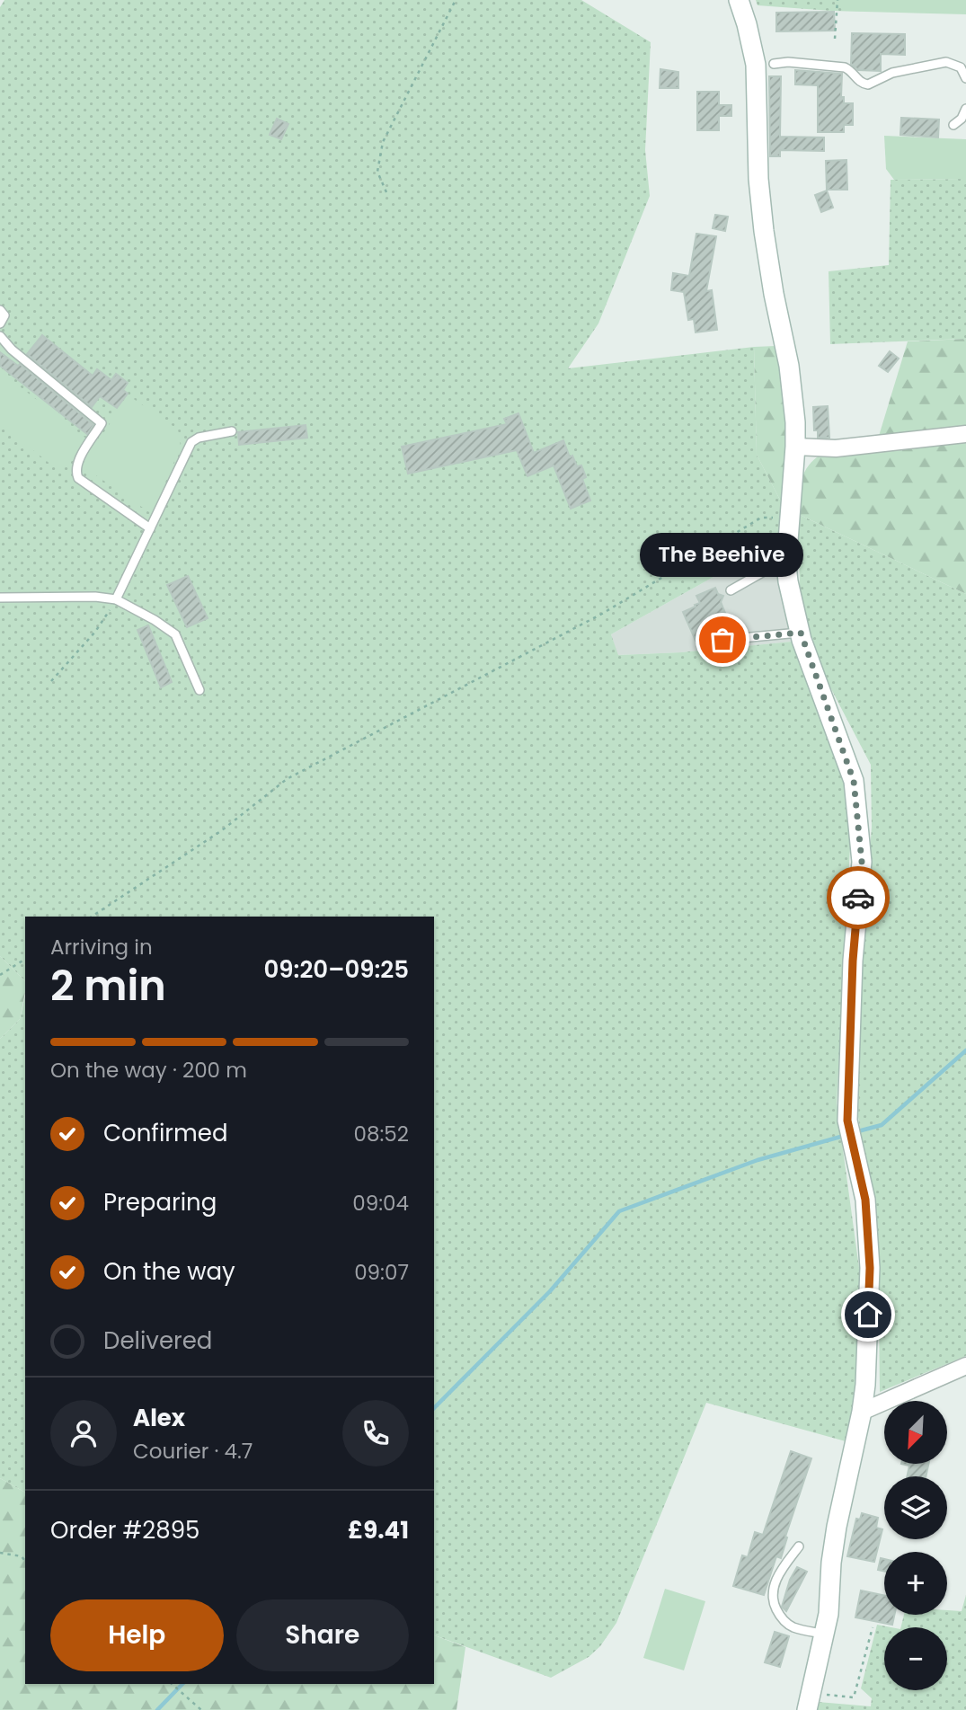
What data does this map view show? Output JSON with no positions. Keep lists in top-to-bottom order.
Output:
{
  "places": ["The Beehive"],
  "north": "bottom left",
  "page": {
    "bubble": "The Beehive",
    "heading": ["2 min", "Arriving in", "09:20–09:25"],
    "panel": [
      "Alex",
      "Courier · 4.7",
      "Order #2895",
      "£9.41"
    ],
    "bar": "On the way · 200 m",
    "list": [
      ["Confirmed", "08:52"],
      ["Preparing", "09:04"],
      ["On the way", "09:07"],
      "Delivered"
    ],
    "map_buttons": ["+", "−"],
    "buttons": ["Help", "Share"]
  }
}
